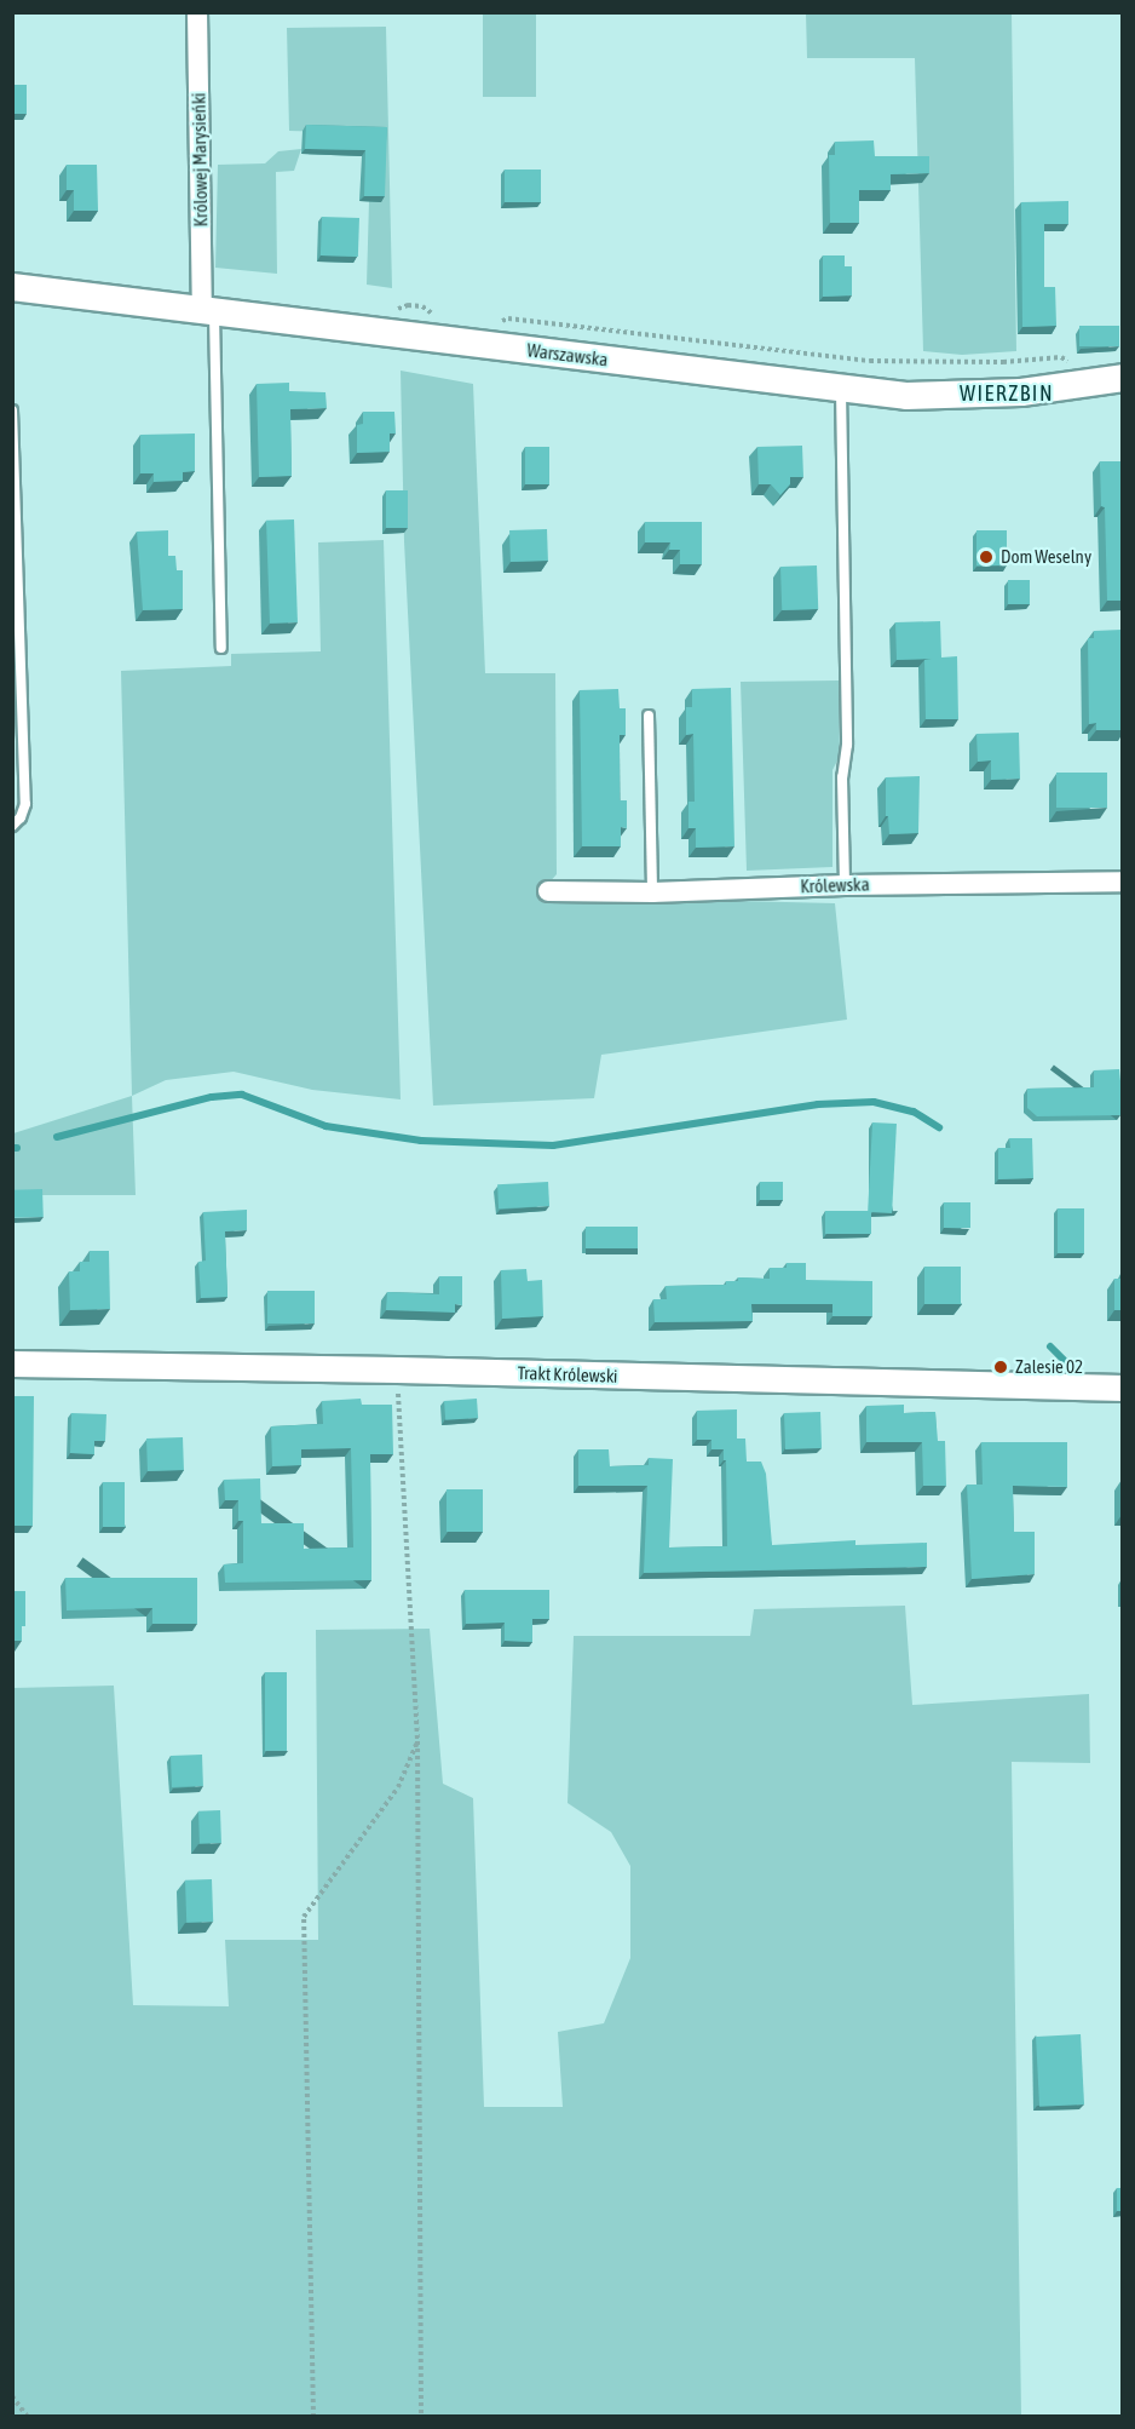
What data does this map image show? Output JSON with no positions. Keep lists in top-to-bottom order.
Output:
{
  "streets": {
    "main road": ["Warszawska"],
    "street": ["Królowej Marysieńki", "Królewska", "Trakt Królewski"]
  },
  "crossings": [
    ["Królowej Marysieńki", "Warszawska"]
  ],
  "districts": ["WIERZBIN"],
  "places": ["Dom Weselny", "Zalesie 02"]
}
